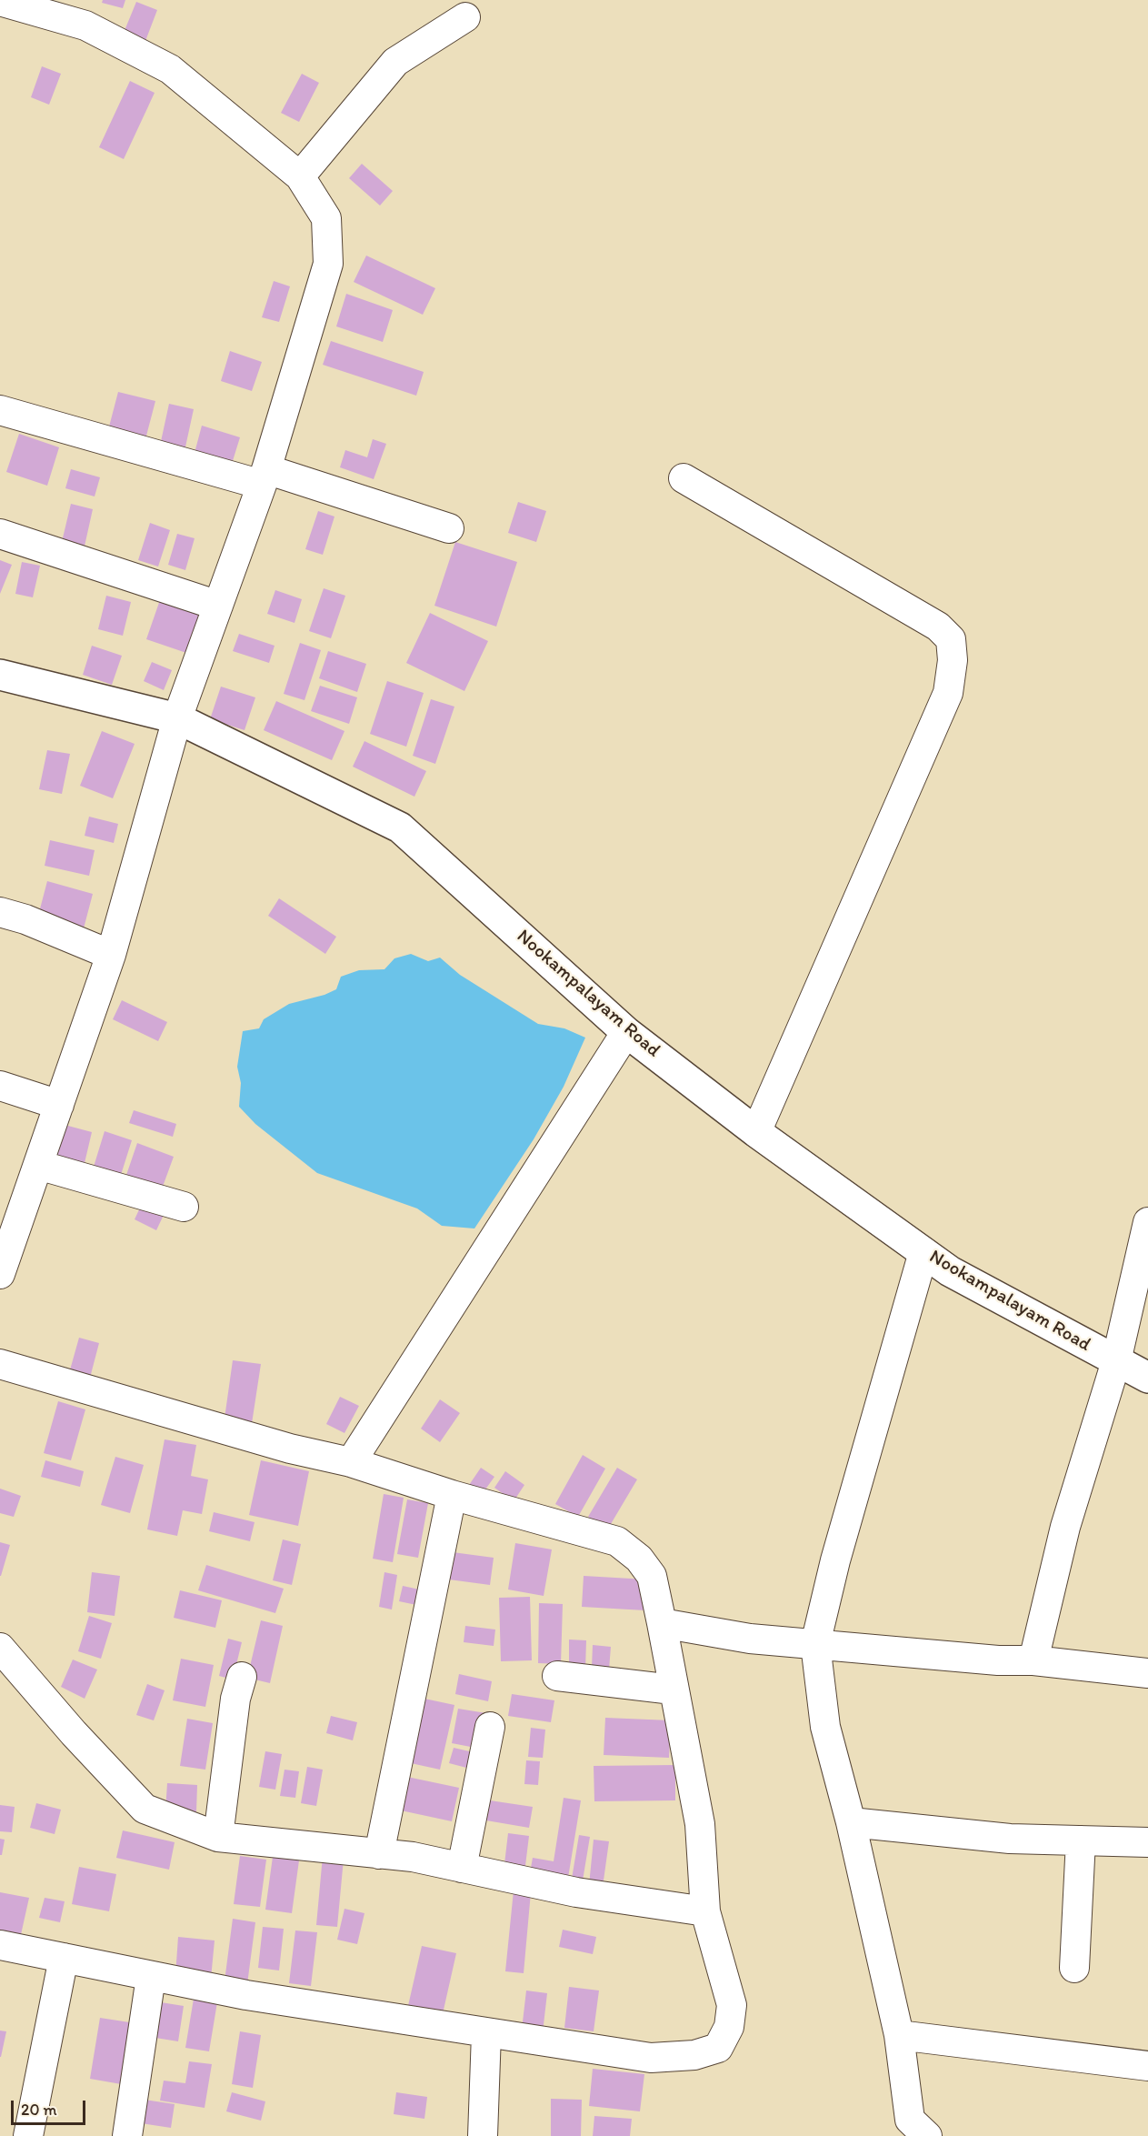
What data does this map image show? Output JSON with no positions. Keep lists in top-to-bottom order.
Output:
{
  "streets": {
    "street": ["Nookampalayam Road"]
  },
  "scale_bar": "20 m"
}
